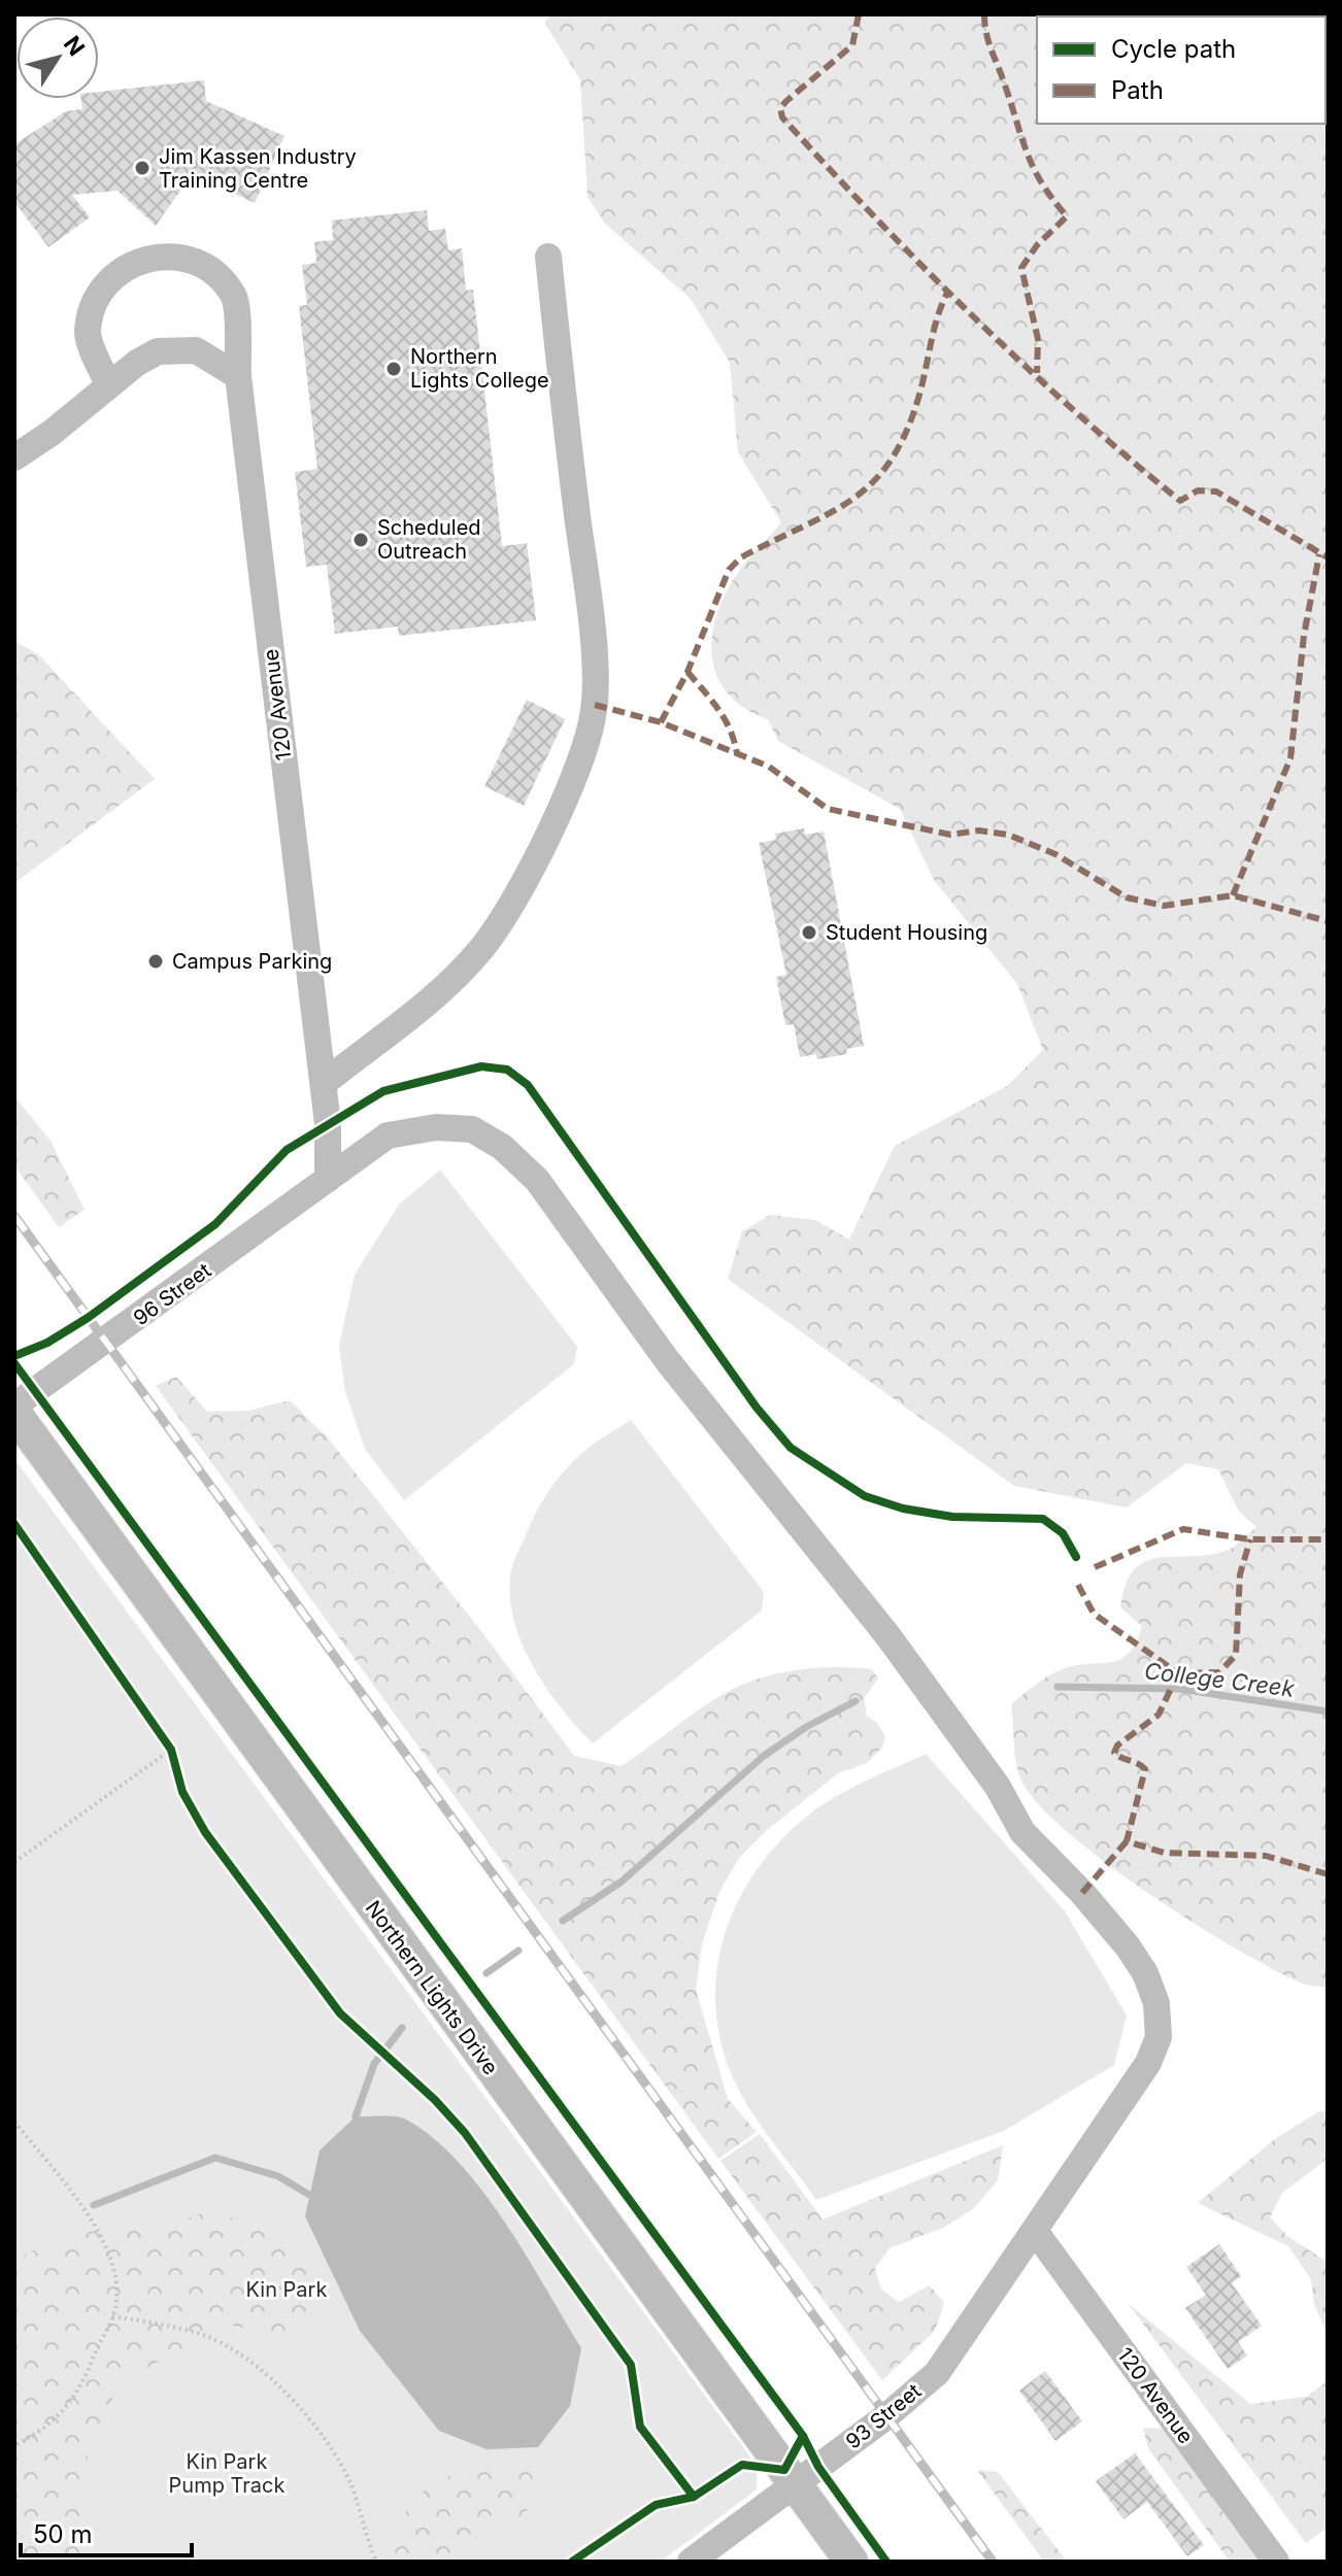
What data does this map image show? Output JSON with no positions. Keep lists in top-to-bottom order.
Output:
{
  "streets": {
    "main road": ["Northern Lights Drive"],
    "street": ["120 Avenue", "96 Street", "93 Street"]
  },
  "crossings": [
    ["120 Avenue", "96 Street"],
    ["120 Avenue", "93 Street"],
    ["96 Street", "93 Street"],
    ["Northern Lights Drive", "93 Street"]
  ],
  "water": ["College Creek"],
  "parks": ["Kin Park", "Kin Park Pump Track"],
  "places": [
    "Jim Kassen Industry Training Centre",
    "Northern Lights College",
    "Scheduled Outreach",
    "Student Housing",
    "Campus Parking"
  ],
  "legend": ["Cycle path", "Path"],
  "scale_bar": "50 m",
  "north": "top right"
}
